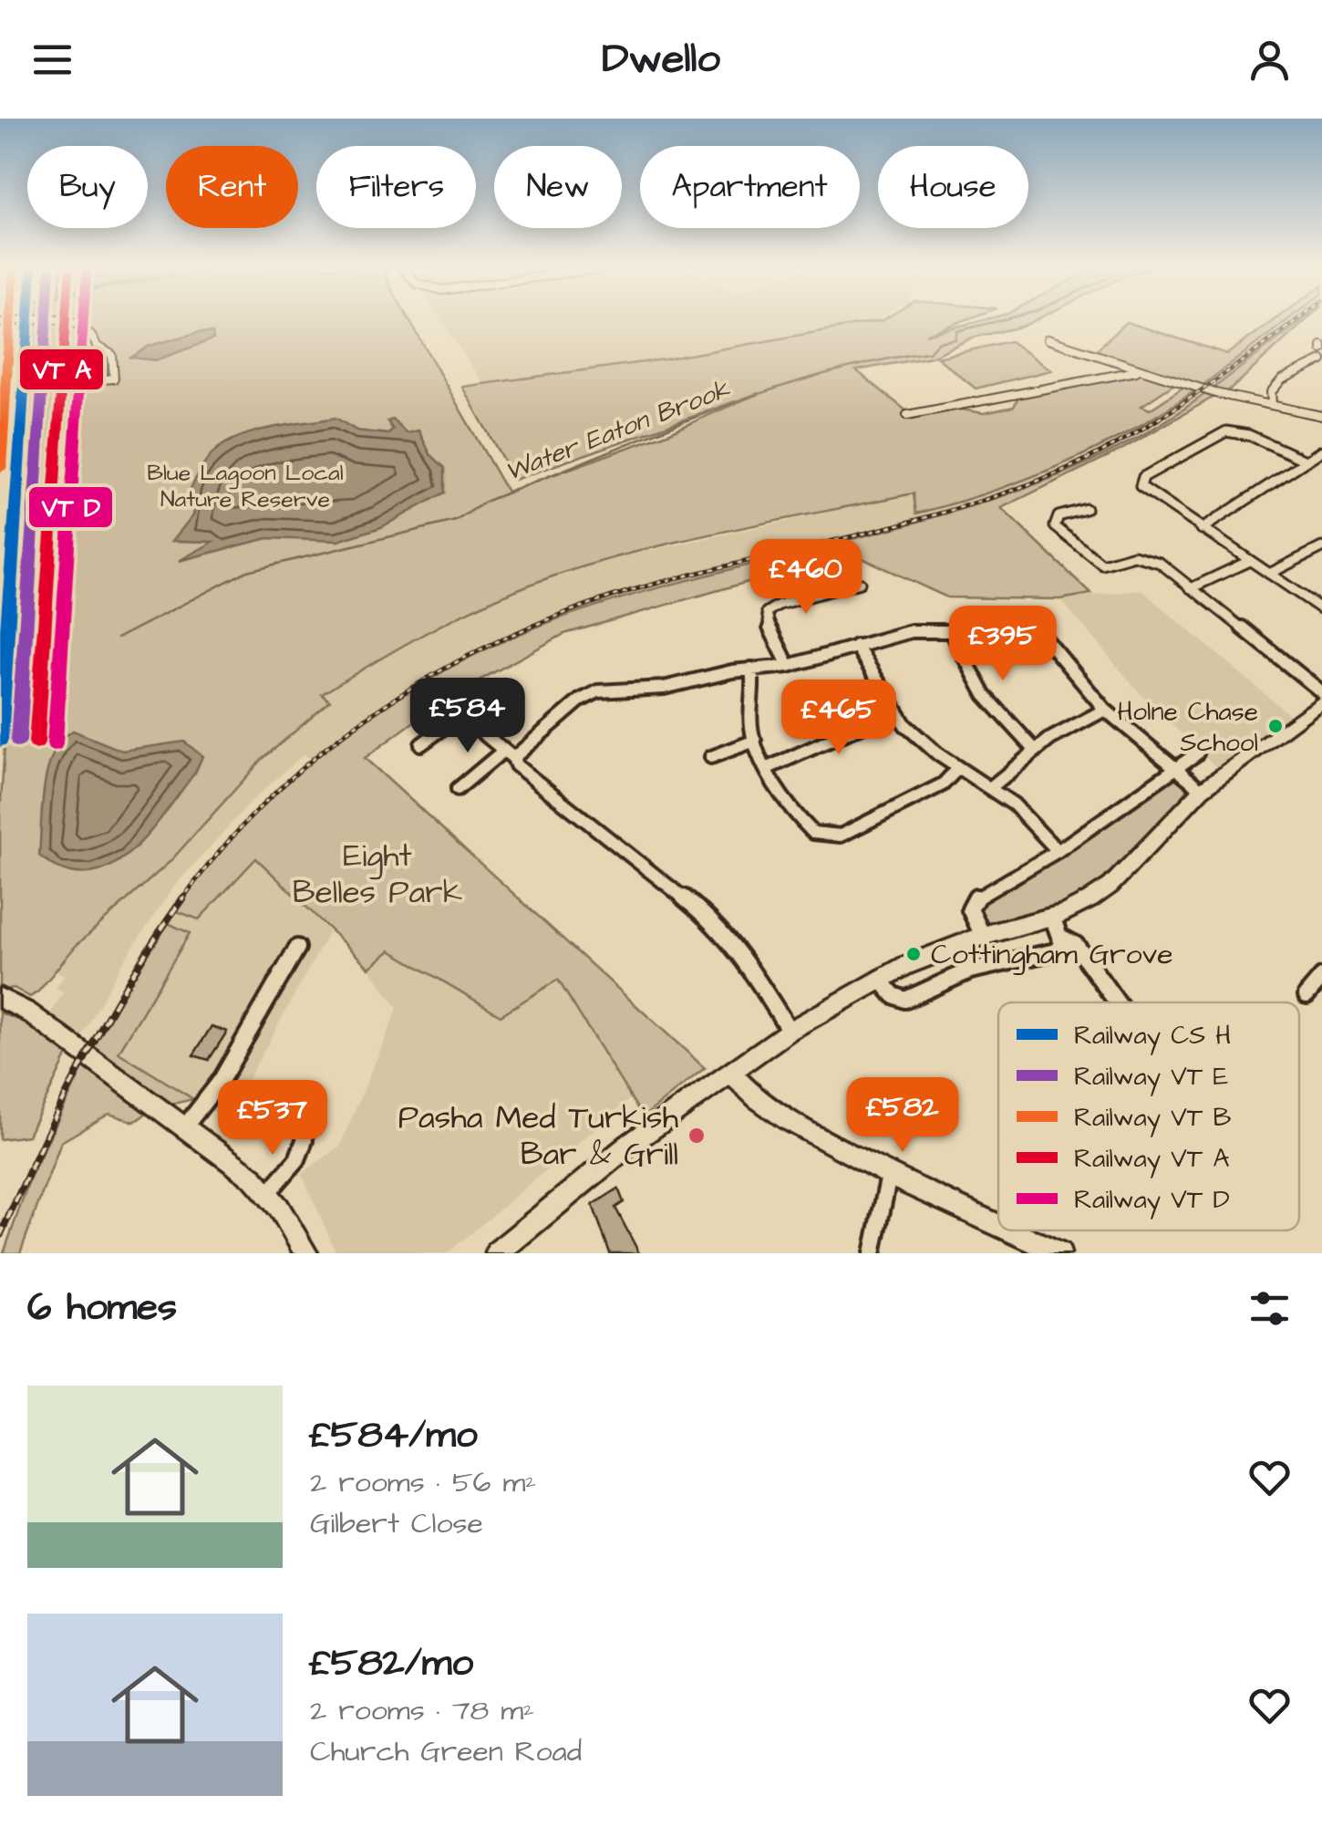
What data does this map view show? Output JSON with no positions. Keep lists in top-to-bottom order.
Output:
{
  "water": ["Water Eaton Brook"],
  "parks": ["Blue Lagoon Local Nature Reserve", "Eight Belles Park"],
  "places": ["Holne Chase School", "Cottingham Grove", "Pasha Med Turkish Bar & Grill"],
  "legend": [
    "Railway CS H",
    "Railway VT E",
    "Railway VT B",
    "Railway VT A",
    "Railway VT D"
  ],
  "page": {
    "header": "Dwello",
    "chip": [
      "Buy",
      "Rent",
      "Filters",
      "New",
      "Apartment",
      "House"
    ],
    "price": [
      "£460",
      "£395",
      "£584",
      "£465",
      "£582",
      "£537"
    ],
    "heading": "6 homes",
    "list": [
      {
        "name": "£584/mo",
        "note": "2 rooms · 56 m² · Gilbert Close"
      },
      {
        "name": "£582/mo",
        "note": "2 rooms · 78 m² · Church Green Road"
      }
    ]
  }
}
